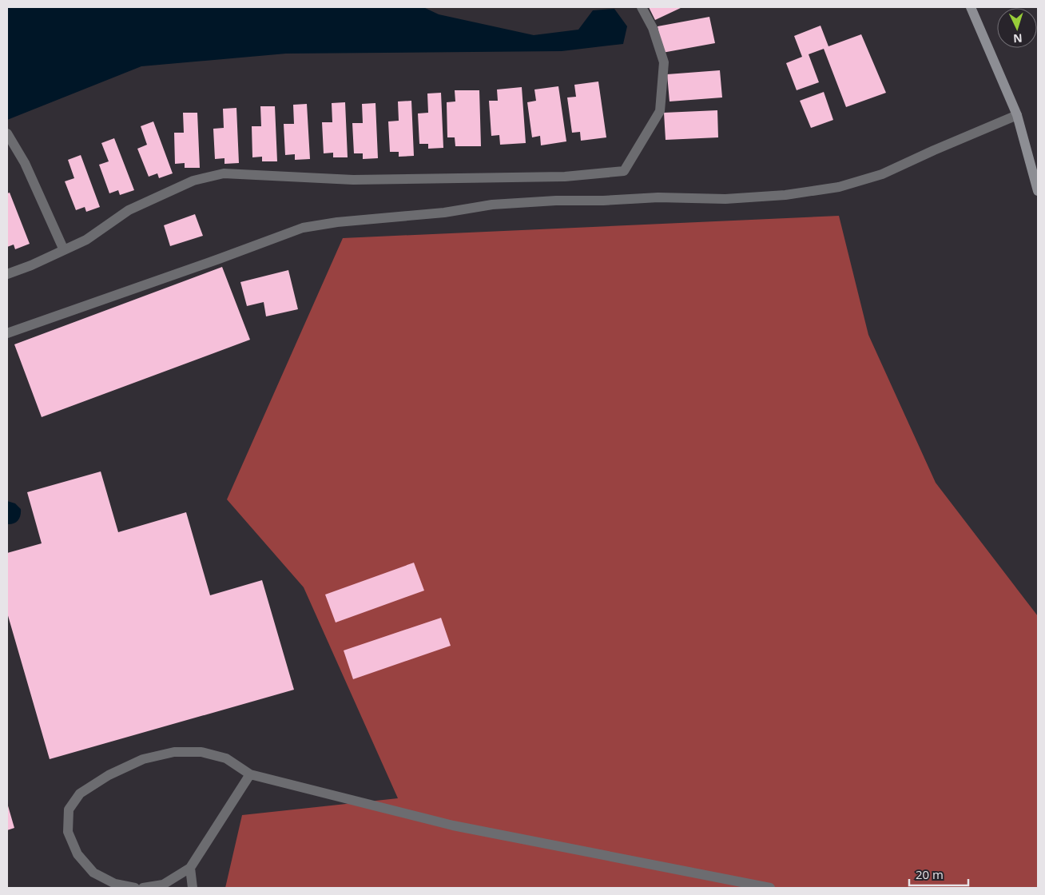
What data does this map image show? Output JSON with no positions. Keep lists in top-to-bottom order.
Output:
{
  "scale_bar": "20 m",
  "north": "bottom"
}
